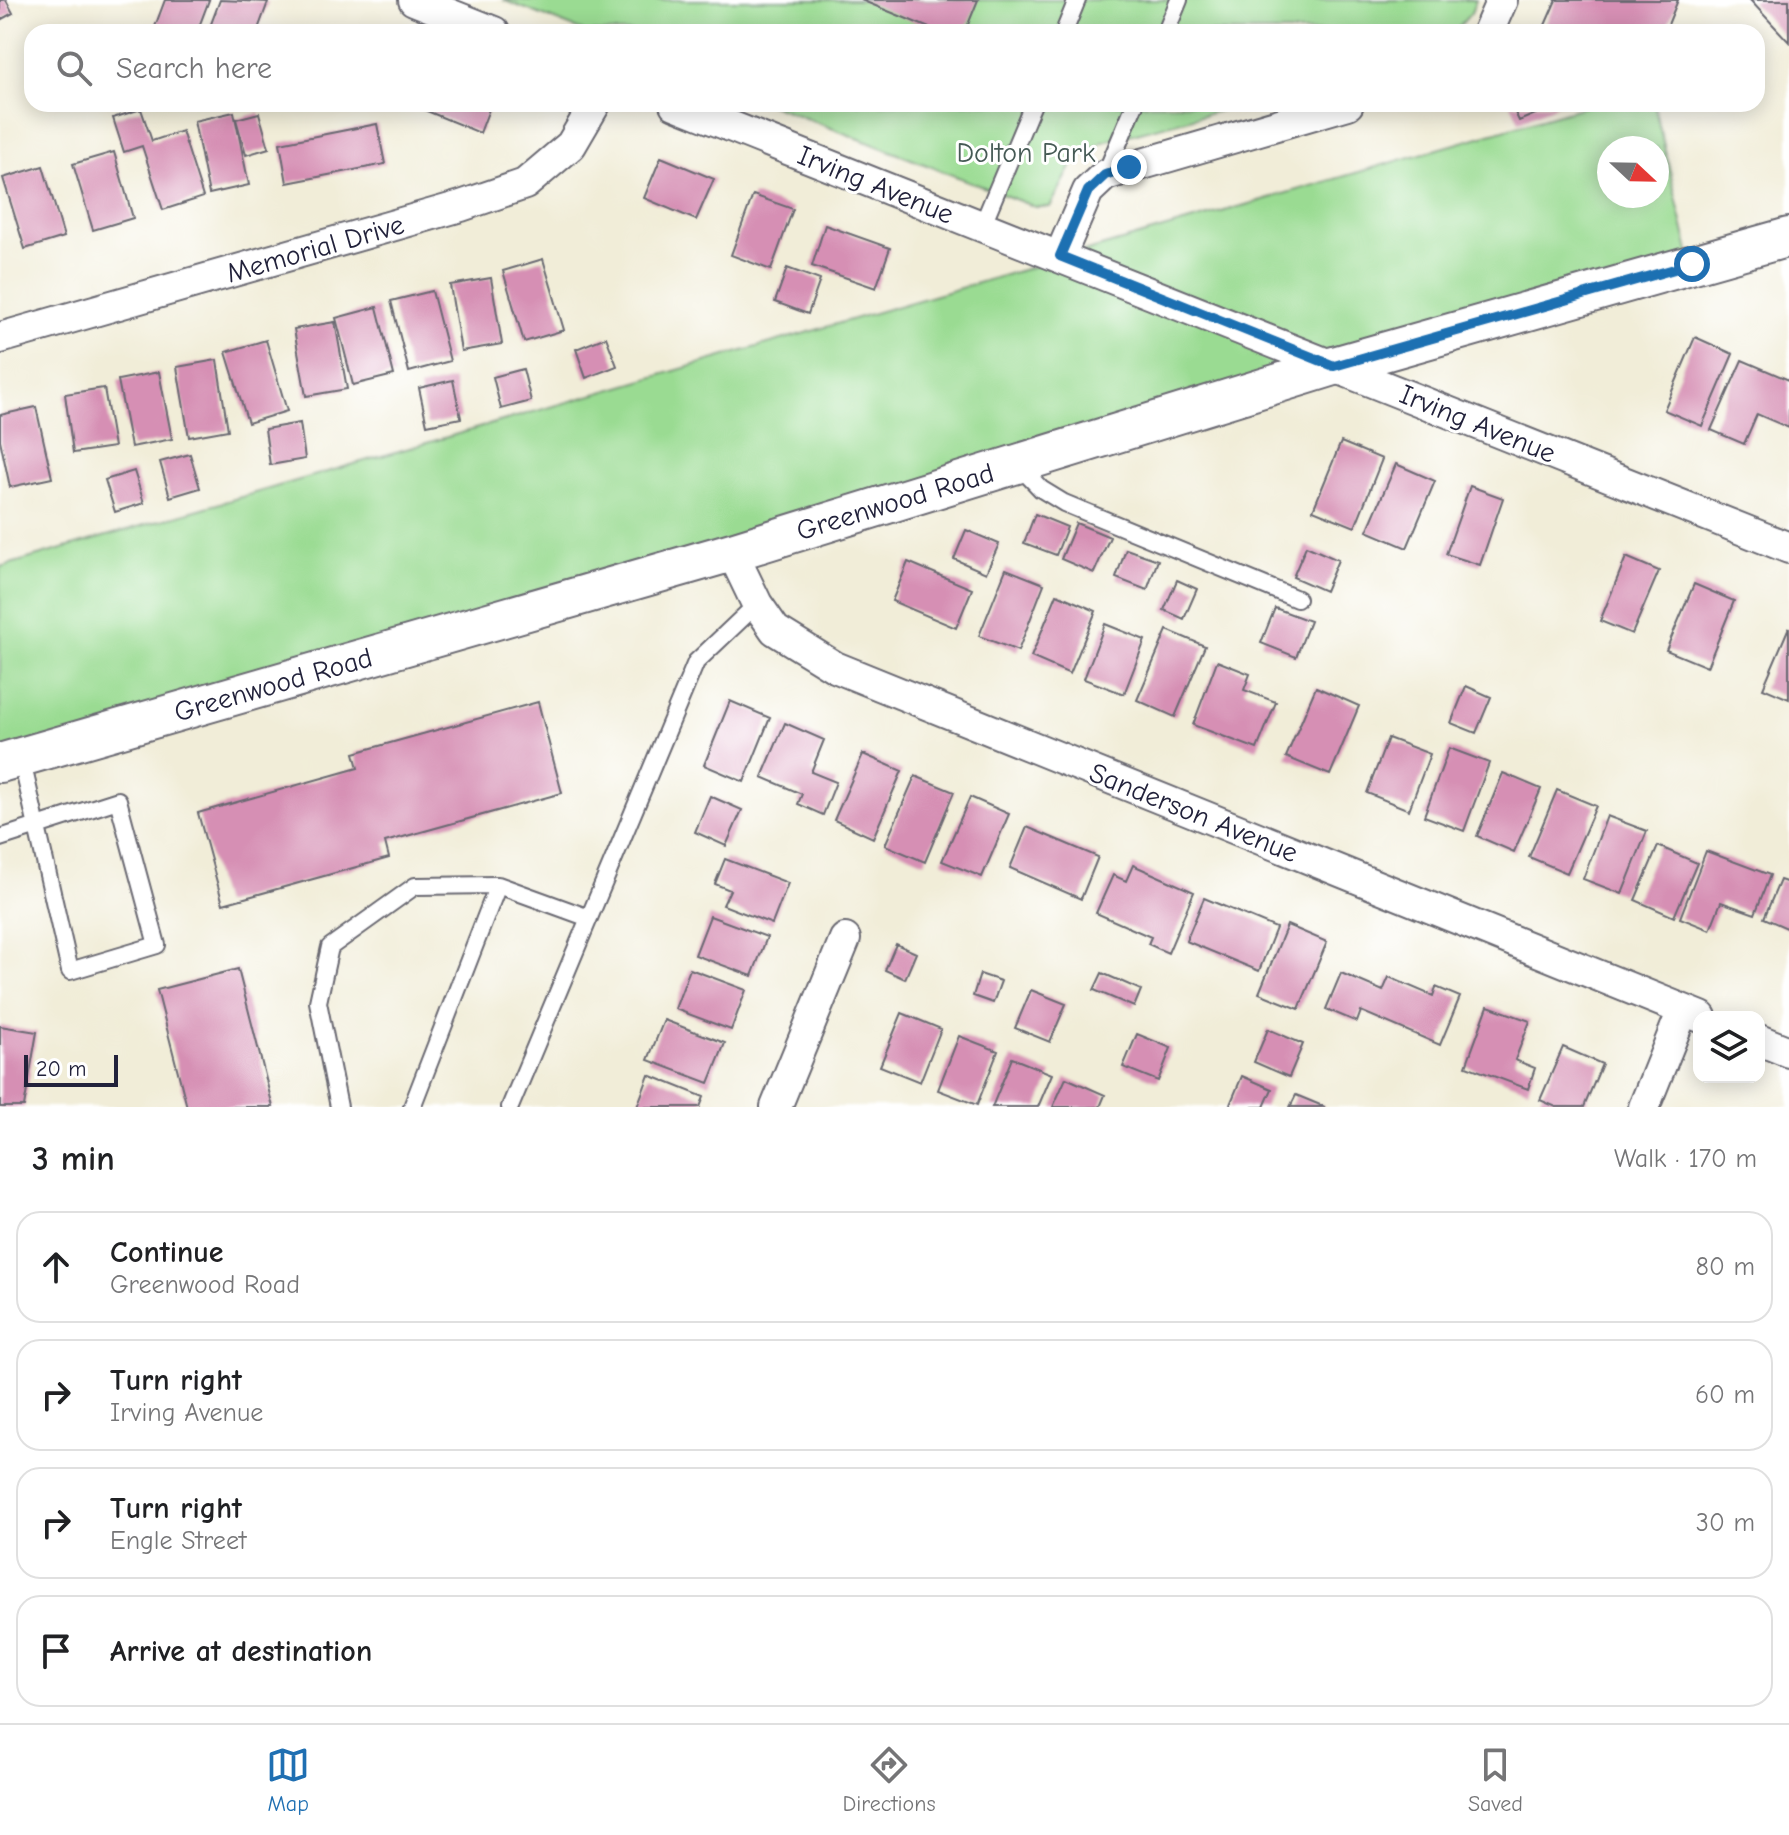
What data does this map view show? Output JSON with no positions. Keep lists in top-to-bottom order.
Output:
{
  "streets": {
    "street": [
      "Irving Avenue",
      "Memorial Drive",
      "Greenwood Road",
      "Sanderson Avenue"
    ]
  },
  "crossings": [
    ["Irving Avenue", "Greenwood Road"],
    ["Greenwood Road", "Sanderson Avenue"]
  ],
  "parks": ["Dolton Park"],
  "scale_bar": "20 m",
  "north": "right",
  "page": {
    "search": "Search here",
    "scale": "20 m",
    "heading": ["3 min", "Walk · 170 m"],
    "list": [
      ["Continue", "Greenwood Road", "80 m"],
      ["Turn right", "Irving Avenue", "60 m"],
      ["Turn right", "Engle Street", "30 m"],
      "Arrive at destination"
    ],
    "nav": ["Map", "Directions", "Saved"]
  }
}
